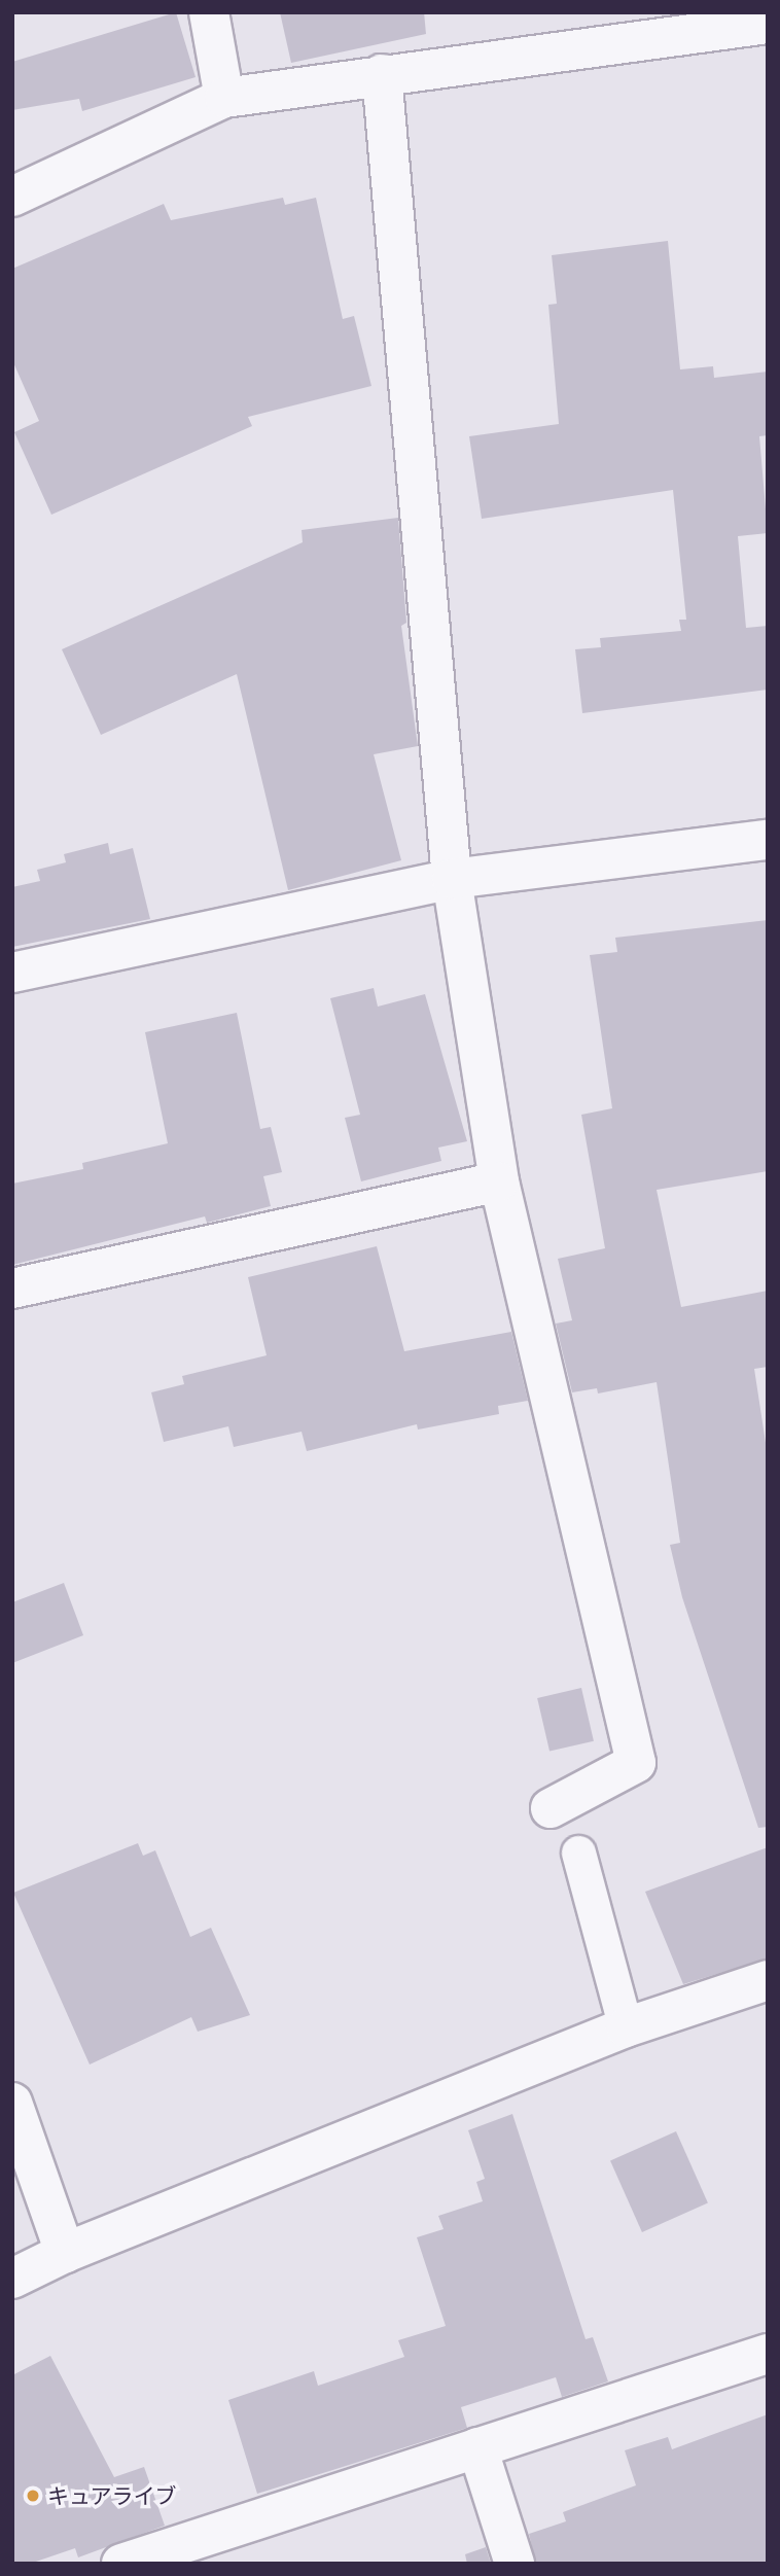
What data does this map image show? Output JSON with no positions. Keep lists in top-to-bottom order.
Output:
{
  "places": ["キュアライブ"]
}
